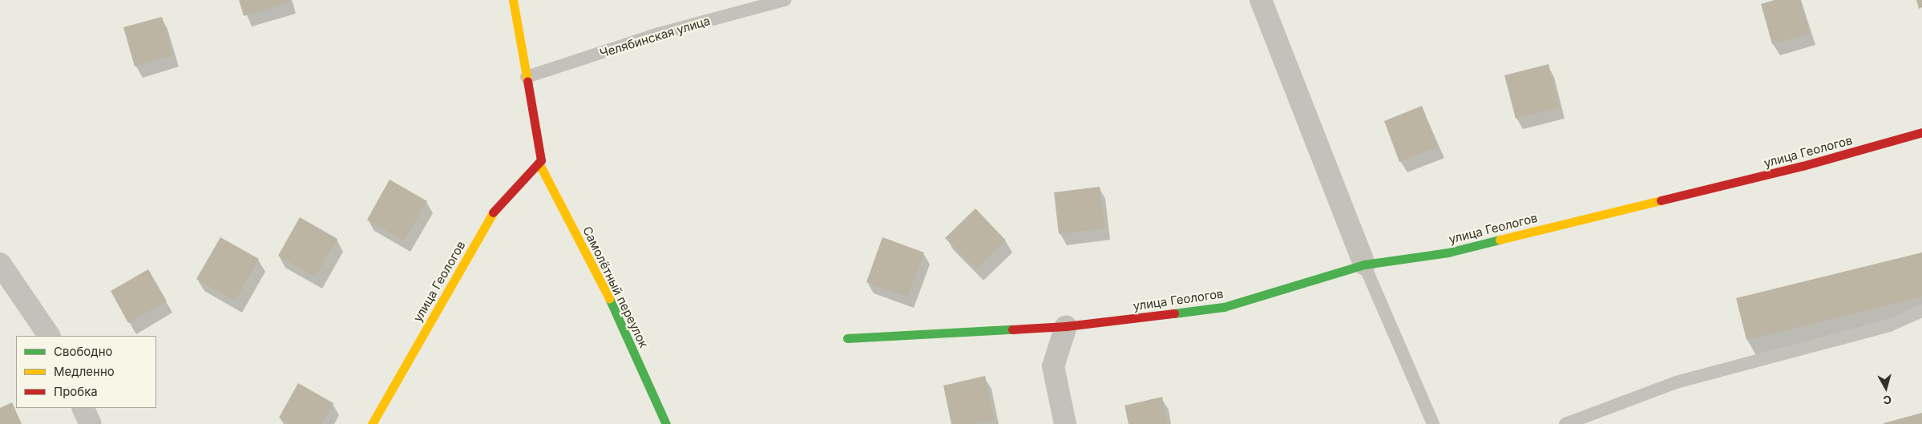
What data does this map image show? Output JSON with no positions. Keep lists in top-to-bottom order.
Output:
{
  "streets": {
    "street": ["улица Геологов", "Самолётный переулок"],
    "lane": ["Челябинская улица"]
  },
  "crossings": [
    ["Челябинская улица", "Самолётный переулок"],
    ["улица Геологов", "Самолётный переулок"]
  ],
  "legend": ["Свободно", "Медленно", "Пробка"],
  "north": "bottom"
}
